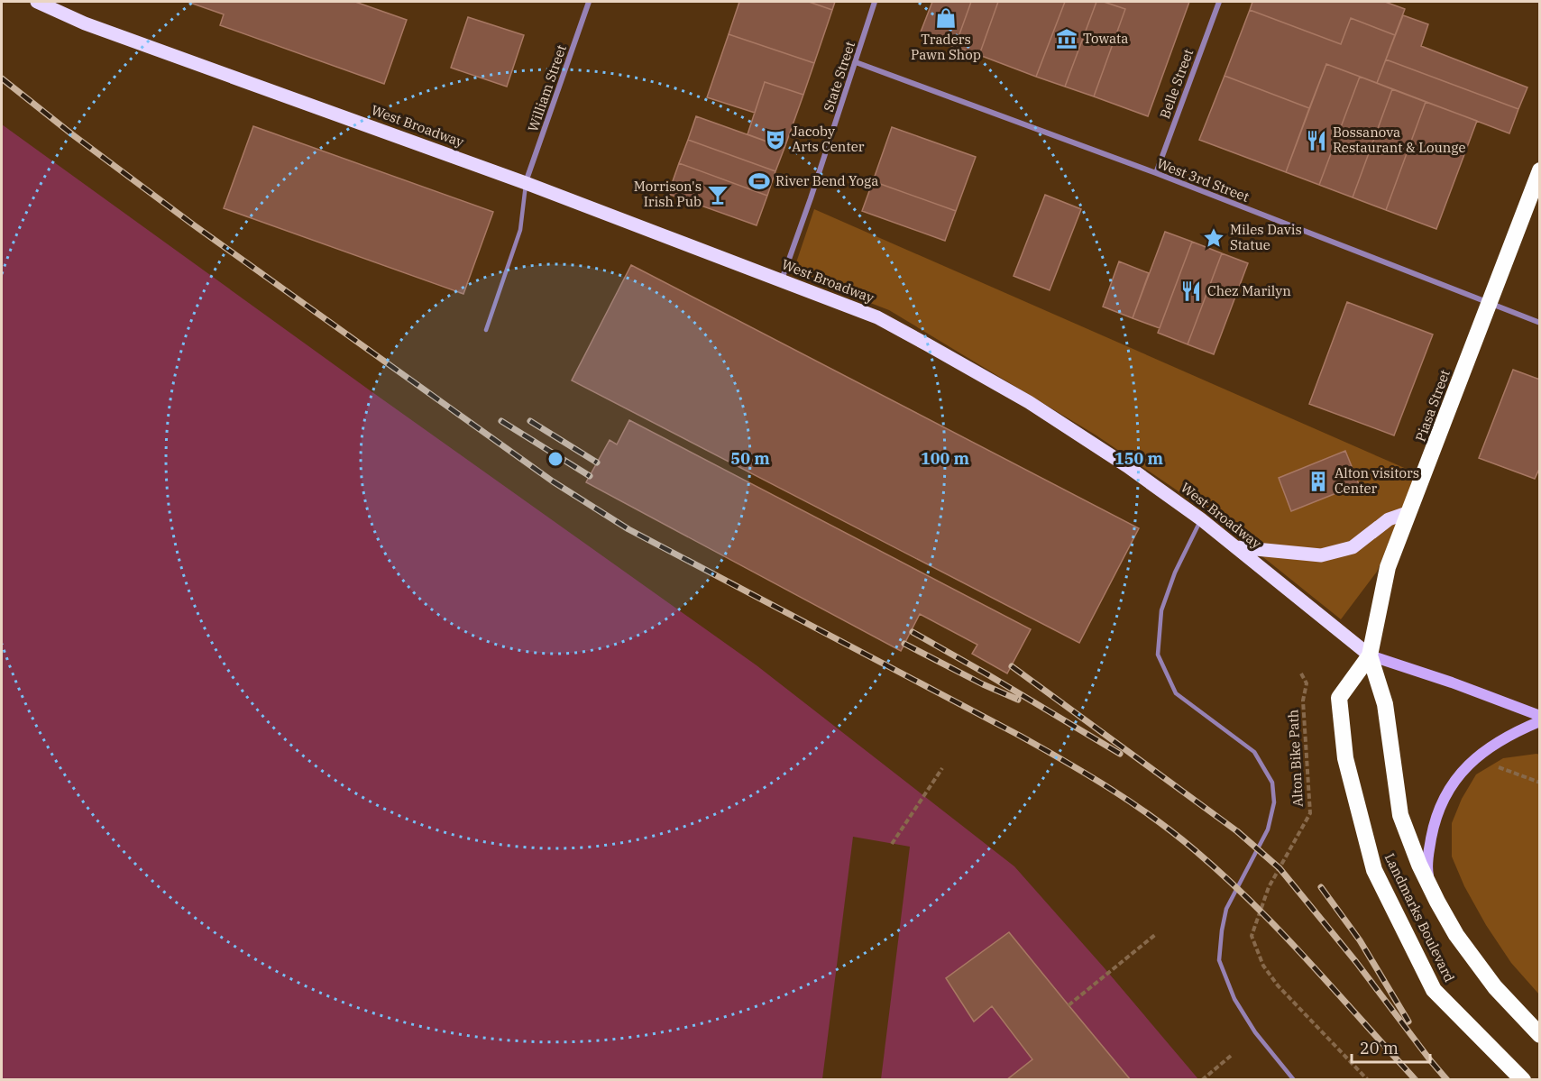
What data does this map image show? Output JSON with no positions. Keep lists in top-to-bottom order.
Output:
{
  "streets": {
    "highway": ["Piasa Street", "Landmarks Boulevard"],
    "main road": ["West Broadway"],
    "street": [
      "State Street",
      "Belle Street",
      "William Street",
      "West 3rd Street"
    ],
    "path": ["Alton Bike Path"]
  },
  "crossings": [
    ["State Street", "West Broadway"],
    ["State Street", "West 3rd Street"],
    ["Belle Street", "West 3rd Street"],
    ["William Street", "West Broadway"],
    ["West Broadway", "Piasa Street"],
    ["West Broadway", "Landmarks Boulevard"],
    ["West 3rd Street", "Piasa Street"],
    ["Piasa Street", "Landmarks Boulevard"]
  ],
  "places": {
    "shop": ["Traders Pawn Shop"],
    "museum": ["Towata"],
    "theatre": ["Jacoby Arts Center"],
    "restaurant": ["Bossanova Restaurant & Lounge", "Chez Marilyn"],
    "sports": ["River Bend Yoga"],
    "bar": ["Morrison's Irish Pub"],
    "place": ["Miles Davis Statue"],
    "building": ["Alton visitors Center"]
  },
  "scale_bar": "20 m",
  "rings": ["50 m", "100 m", "150 m"]
}
